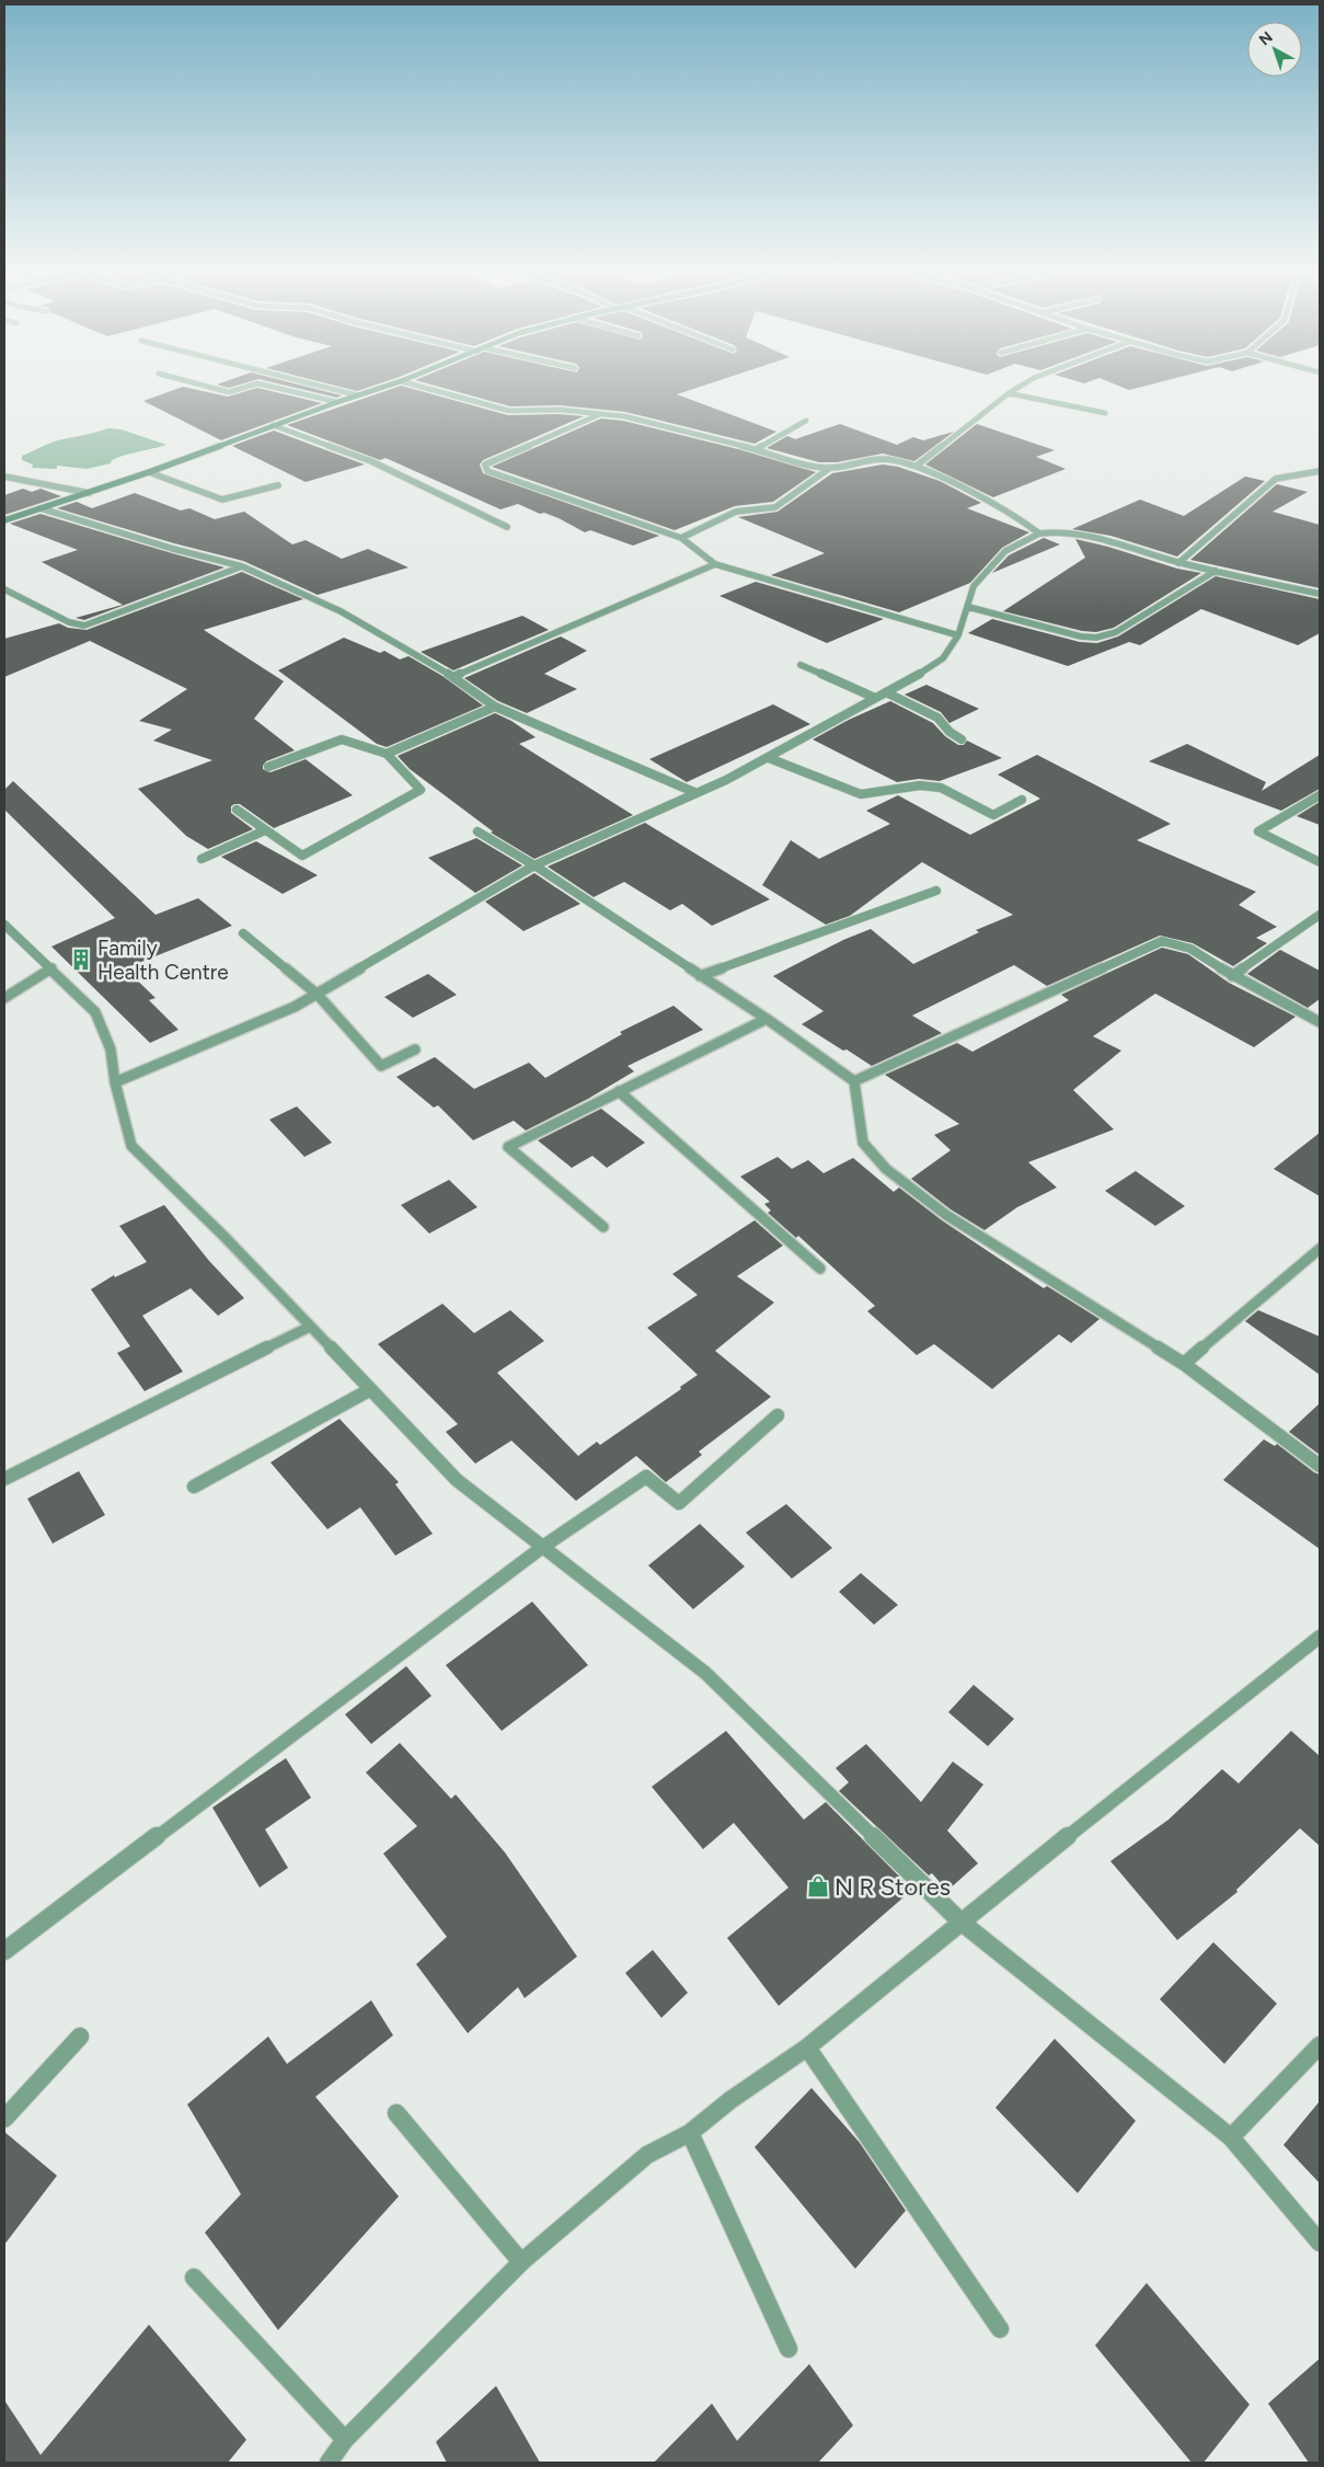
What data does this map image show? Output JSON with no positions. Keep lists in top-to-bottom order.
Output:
{
  "places": {
    "building": ["Family Health Centre"],
    "shop": ["N R Stores"]
  },
  "north": "top left"
}
